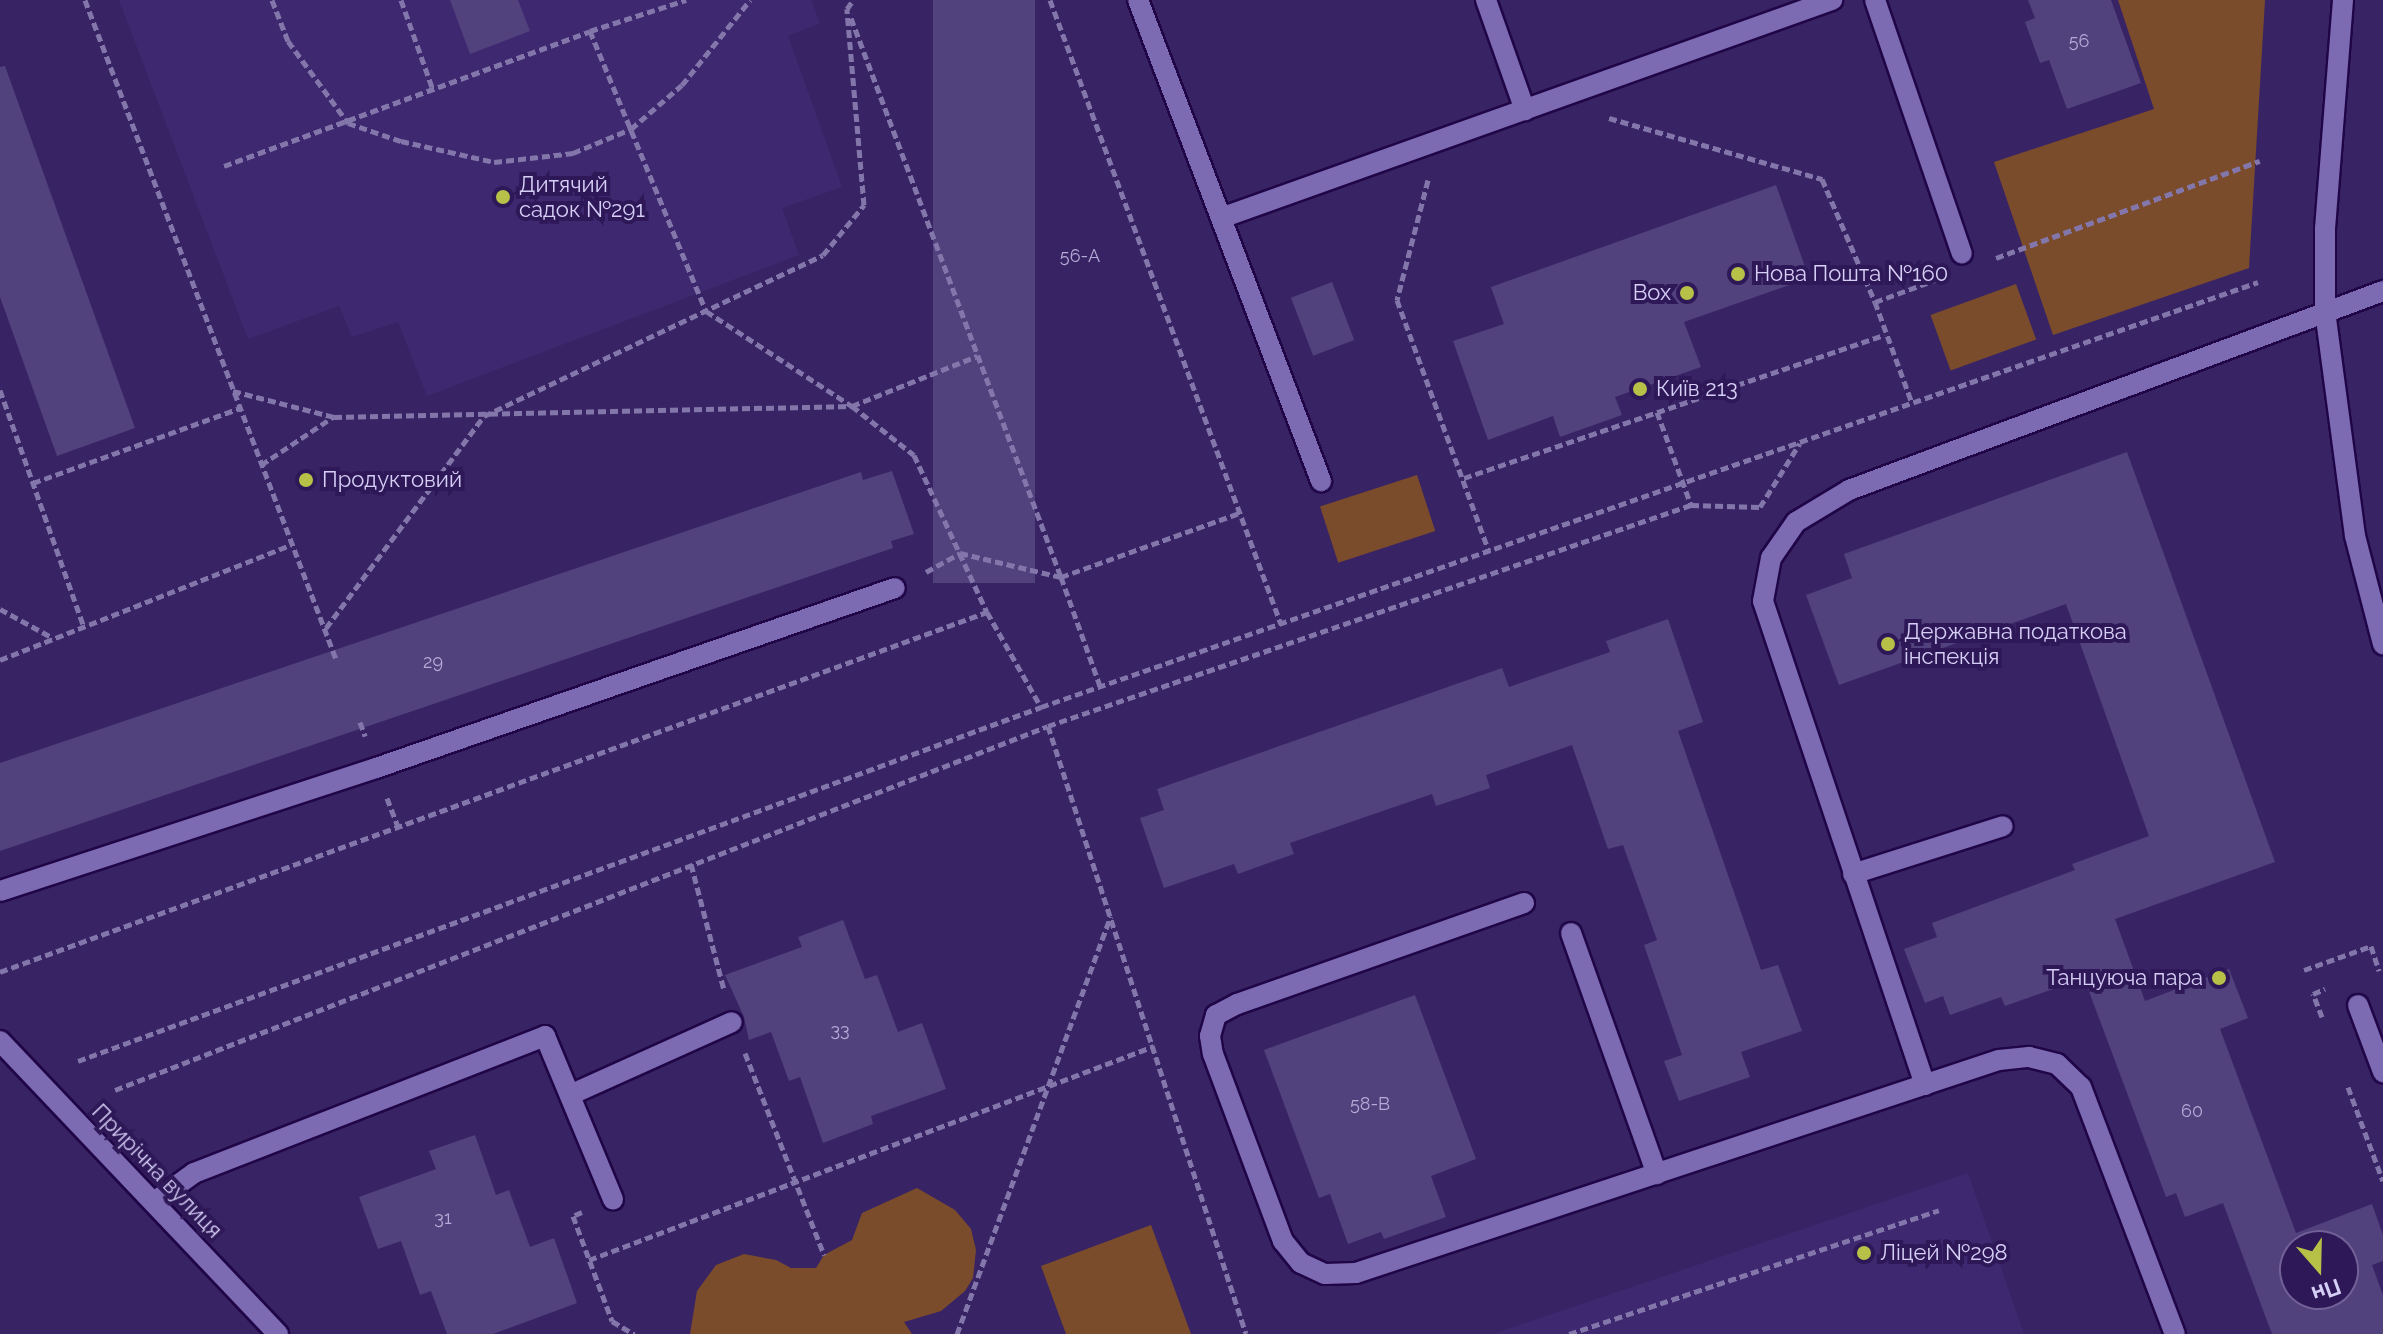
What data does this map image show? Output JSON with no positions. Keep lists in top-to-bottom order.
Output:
{
  "streets": {
    "street": ["Прирічна вулиця"]
  },
  "places": [
    "Дитячий садок №291",
    "Нова Пошта №160",
    "Box",
    "Київ 213",
    "Продуктовий",
    "Державна податкова інспекція",
    "Танцуюча пара",
    "Ліцей №298"
  ],
  "house_numbers": [
    "56",
    "56-А",
    "29",
    "33",
    "58-В",
    "60",
    "31"
  ],
  "north": "bottom"
}
